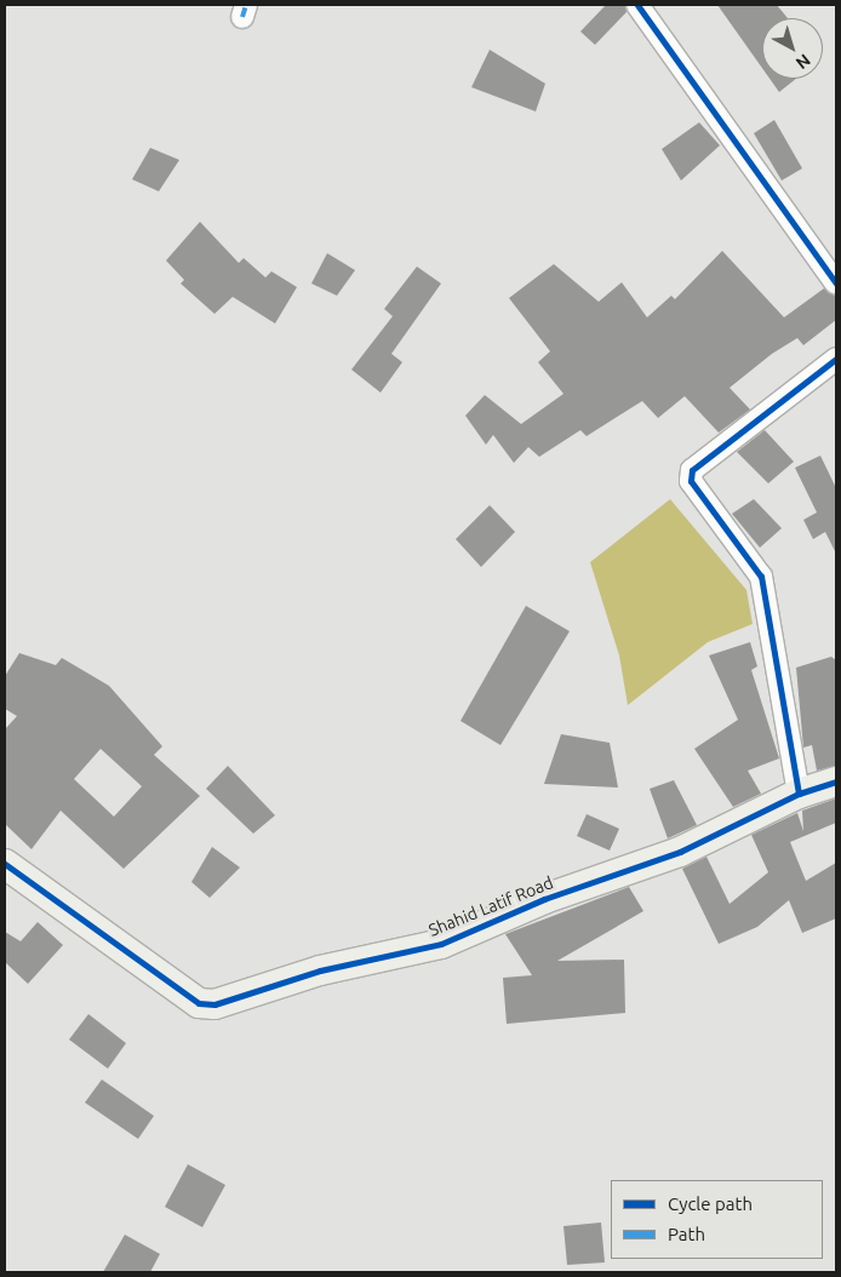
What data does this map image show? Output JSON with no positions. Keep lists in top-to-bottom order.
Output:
{
  "streets": {
    "street": ["Shahid Latif Road"]
  },
  "legend": ["Cycle path", "Path"],
  "north": "bottom right"
}
